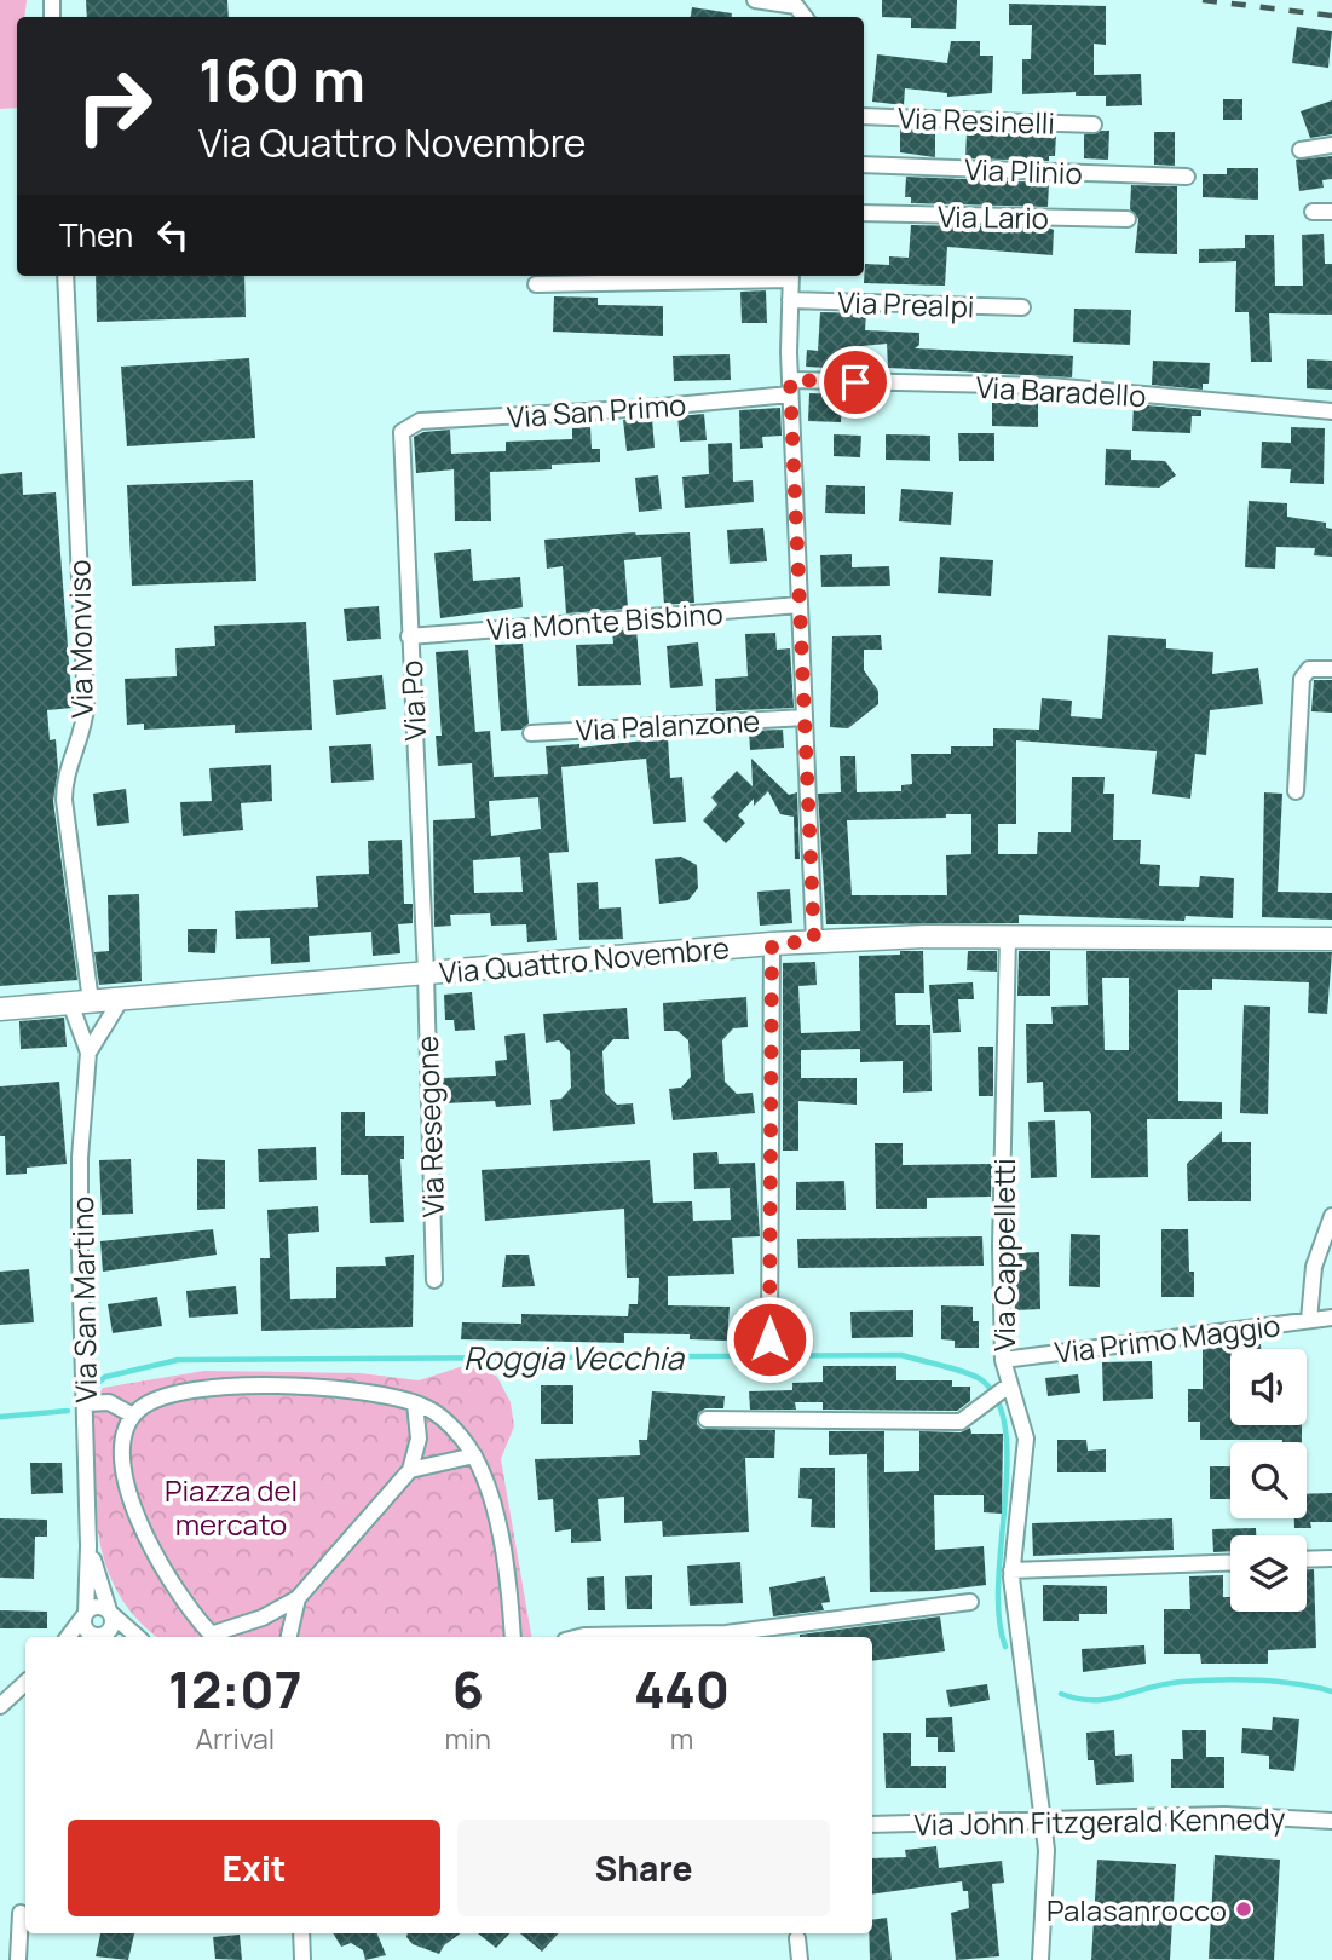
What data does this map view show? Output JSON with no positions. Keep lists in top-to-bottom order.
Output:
{
  "streets": {
    "street": [
      "Via Resinelli",
      "Via Plinio",
      "Via Lario",
      "Via Prealpi",
      "Via Baradello",
      "Via San Primo",
      "Via Monte Bisbino",
      "Via Monviso",
      "Via Po",
      "Via Palanzone",
      "Via Quattro Novembre",
      "Via Resegone",
      "Via Cappelletti",
      "Via San Martino",
      "Via Primo Maggio",
      "Via John Fitzgerald Kennedy"
    ]
  },
  "crossings": [
    ["Via Baradello", "Via San Primo"],
    ["Via San Primo", "Via Po"],
    ["Via Monte Bisbino", "Via Po"],
    ["Via Monviso", "Via Quattro Novembre"],
    ["Via Monviso", "Via San Martino"],
    ["Via Po", "Via Quattro Novembre"],
    ["Via Po", "Via Resegone"],
    ["Via Quattro Novembre", "Via Resegone"],
    ["Via Quattro Novembre", "Via Cappelletti"],
    ["Via Cappelletti", "Via Primo Maggio"],
    ["Via Cappelletti", "Via John Fitzgerald Kennedy"]
  ],
  "water": ["Roggia Vecchia"],
  "parks": ["Piazza del mercato"],
  "places": ["Palasanrocco"],
  "page": {
    "turn": ["160 m", "Via Quattro Novembre"],
    "then": "Then",
    "eta": [
      "12:07",
      "Arrival",
      "6",
      "min",
      "440",
      "m"
    ],
    "buttons": ["Exit", "Share"]
  }
}
